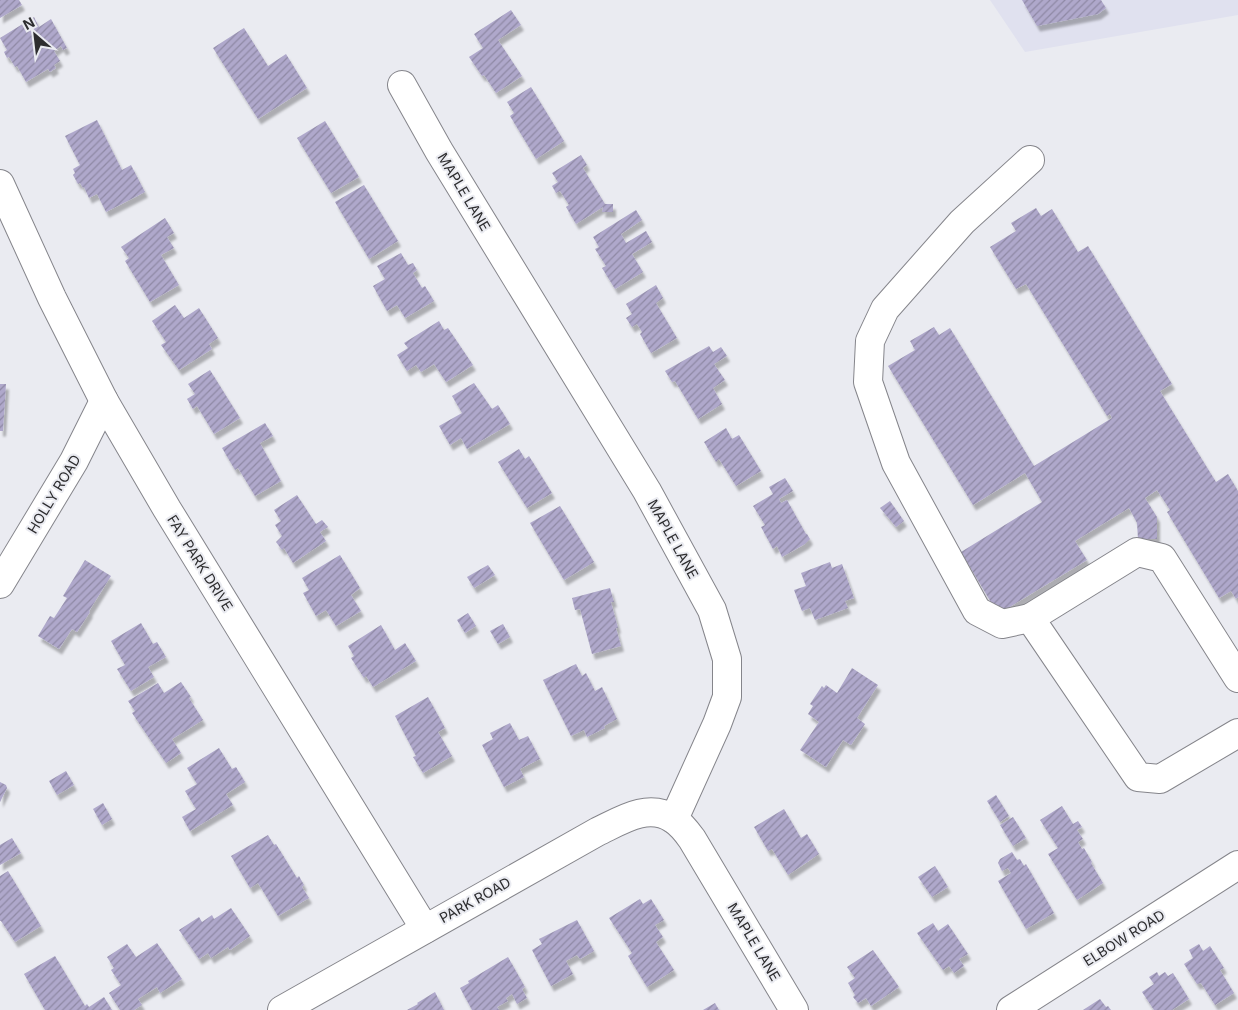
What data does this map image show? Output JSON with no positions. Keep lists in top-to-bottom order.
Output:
{
  "streets": {
    "street": [
      "MAPLE LANE",
      "HOLLY ROAD",
      "FAY PARK DRIVE",
      "PARK ROAD",
      "ELBOW ROAD"
    ]
  },
  "crossings": [
    ["MAPLE LANE", "PARK ROAD"],
    ["HOLLY ROAD", "FAY PARK DRIVE"],
    ["FAY PARK DRIVE", "PARK ROAD"]
  ],
  "north": "top left"
}
